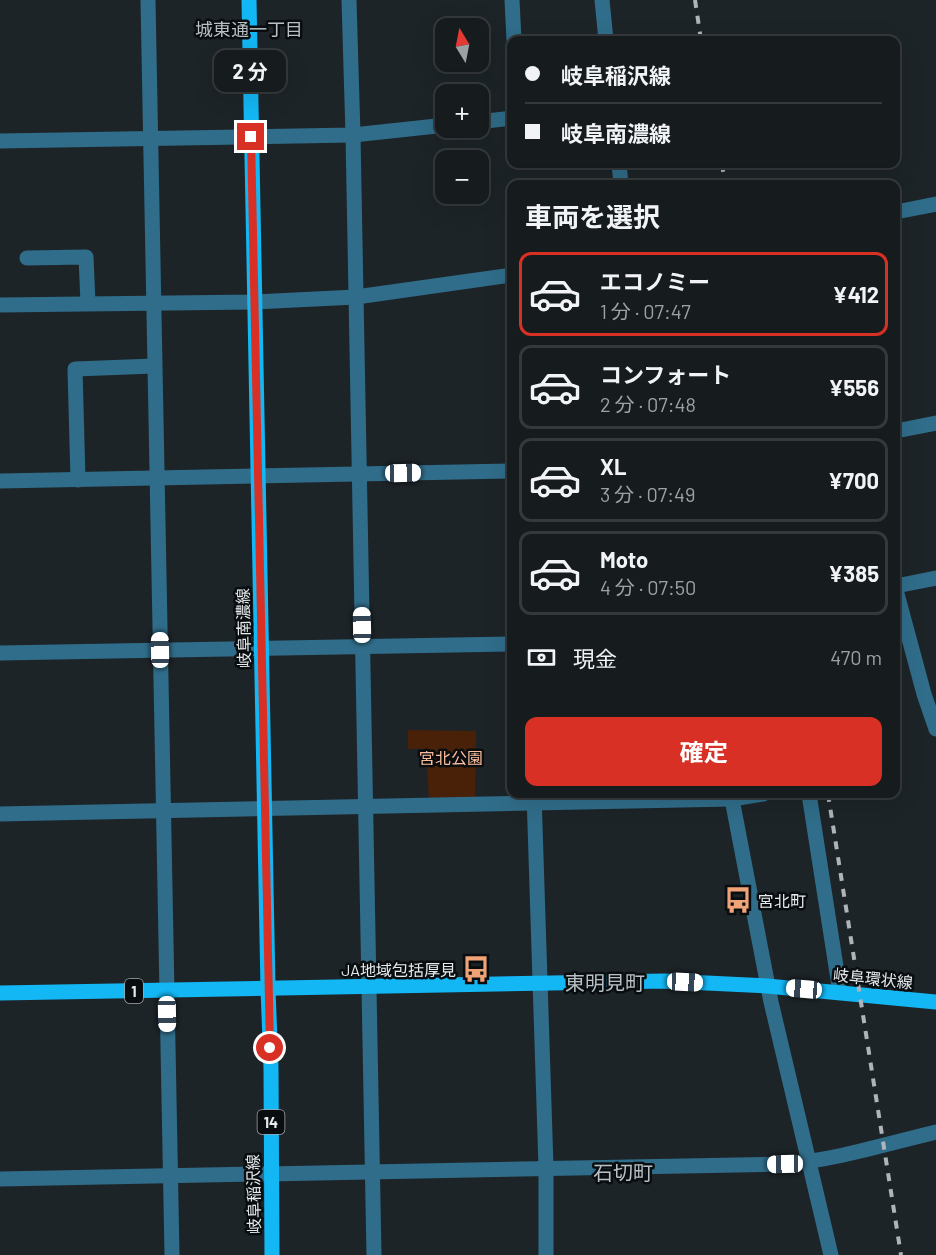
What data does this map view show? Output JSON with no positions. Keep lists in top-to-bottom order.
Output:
{
  "streets": {
    "main road": [
      "岐阜南濃線",
      "岐阜環状線",
      "1",
      "14",
      "岐阜稲沢線"
    ]
  },
  "crossings": [
    ["岐阜南濃線", "岐阜環状線"],
    ["岐阜南濃線", "1"],
    ["岐阜南濃線", "岐阜稲沢線"],
    ["岐阜環状線", "1"],
    ["岐阜環状線", "岐阜稲沢線"],
    ["1", "岐阜稲沢線"]
  ],
  "districts": ["城東通一丁目", "東明見町", "石切町"],
  "parks": ["宮北公園"],
  "places": {
    "bus stop": ["宮北町", "JA地域包括厚見"]
  },
  "north": "top",
  "page": {
    "map_buttons": ["+", "−"],
    "banner": ["岐阜稲沢線", "岐阜南濃線"],
    "bubble": "2 分",
    "heading": "車両を選択",
    "list": [
      {
        "name": "エコノミー",
        "note": "1 分 · 07:47",
        "value": "¥412"
      },
      {
        "name": "コンフォート",
        "note": "2 分 · 07:48",
        "value": "¥556"
      },
      {
        "name": "XL",
        "note": "3 分 · 07:49",
        "value": "¥700"
      },
      {
        "name": "Moto",
        "note": "4 分 · 07:50",
        "value": "¥385"
      }
    ],
    "pay": ["現金", "470 m"],
    "buttons": "確定"
  }
}
